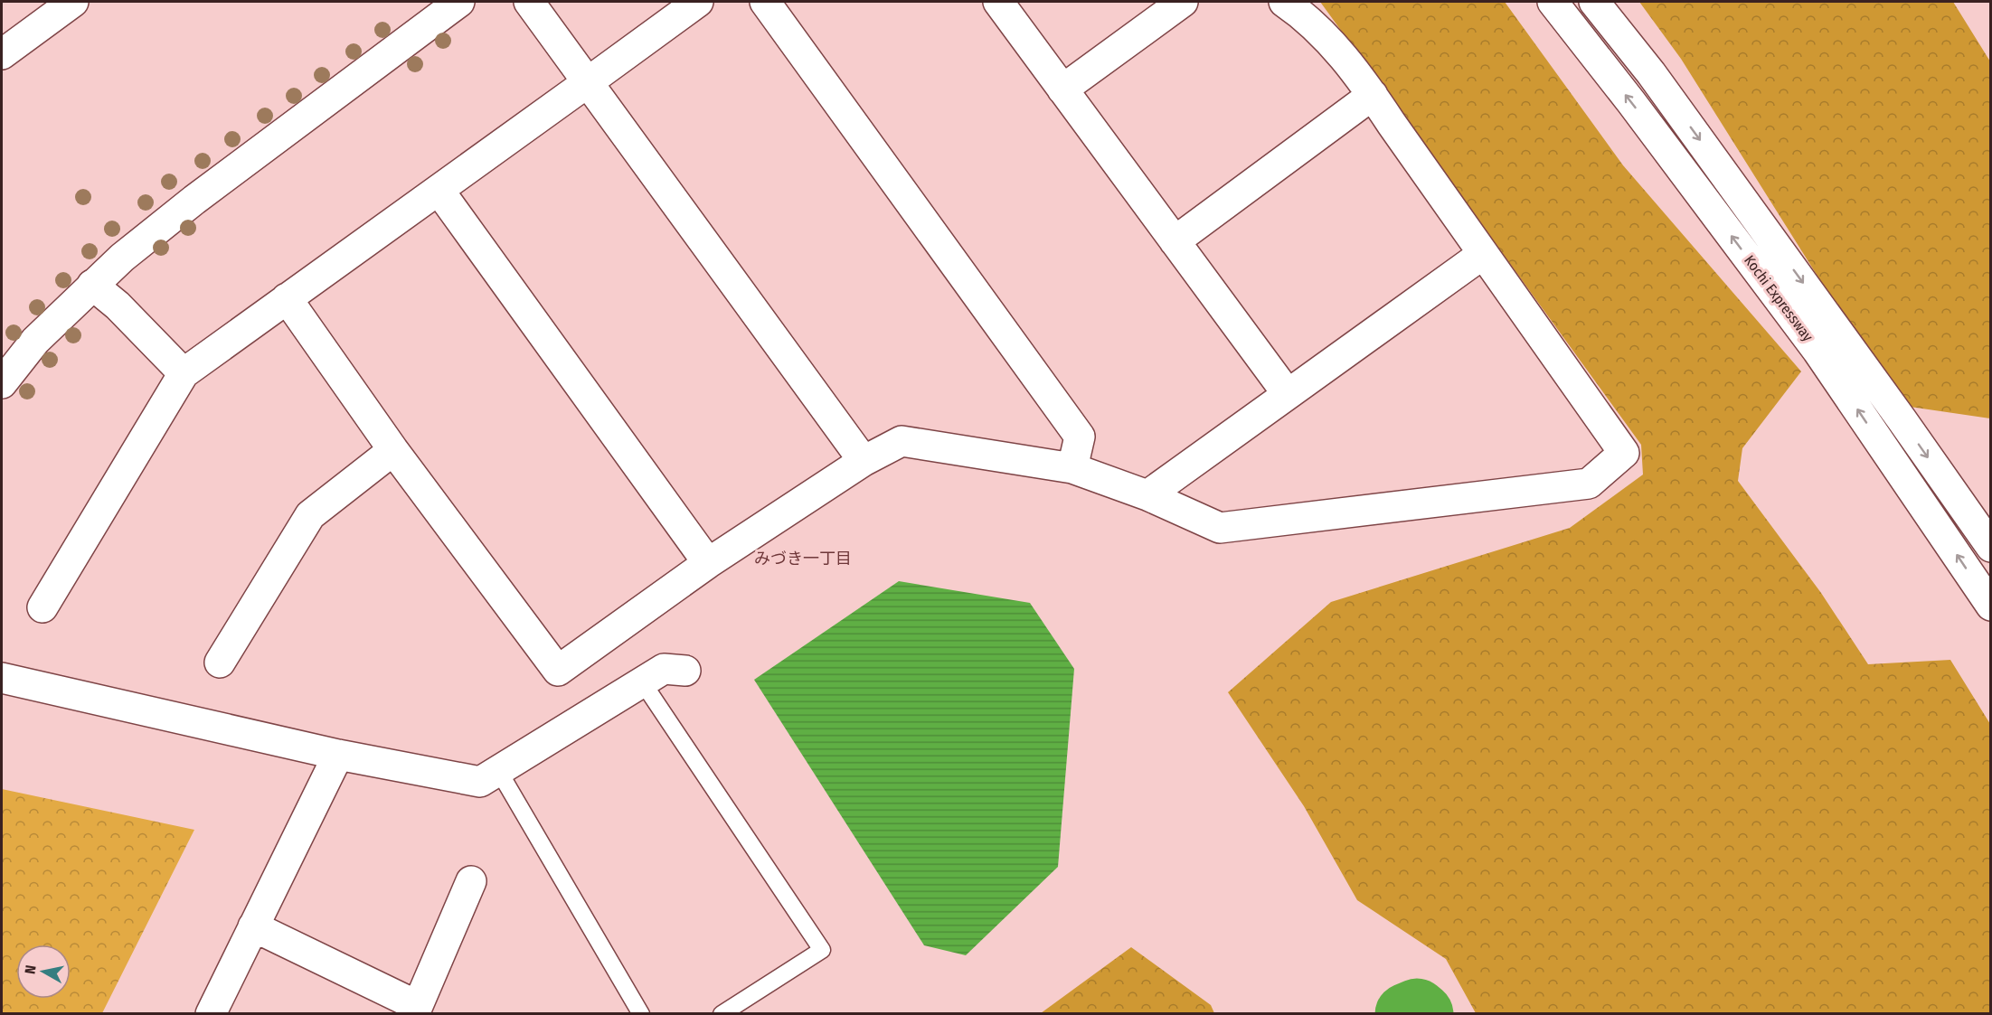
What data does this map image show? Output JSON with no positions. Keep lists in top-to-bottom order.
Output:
{
  "streets": {
    "main road": ["Kochi Expressway"]
  },
  "districts": ["みづき一丁目"],
  "north": "left"
}
